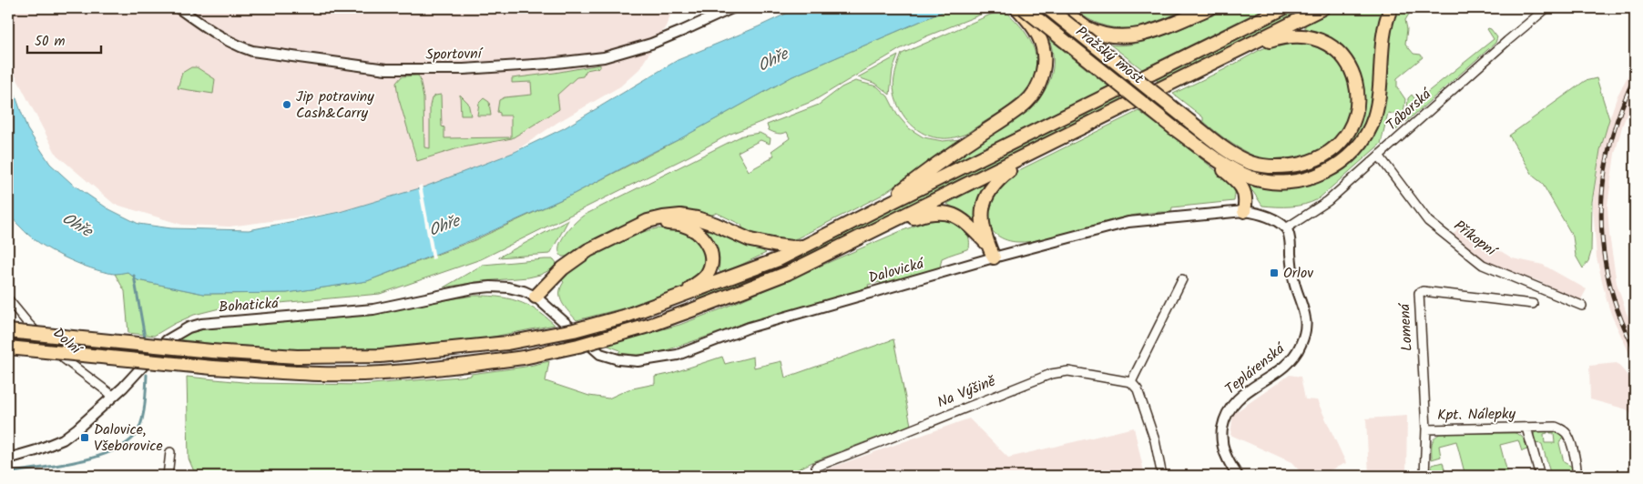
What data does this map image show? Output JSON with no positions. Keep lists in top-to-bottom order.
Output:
{
  "streets": {
    "highway": ["Pražský most"],
    "street": [
      "Sportovní",
      "Táborská",
      "Příkopní",
      "Dalovická",
      "Bohatická",
      "Lomená",
      "Dolní",
      "Teplárenská",
      "Na Výšině",
      "Kpt. Nálepky"
    ]
  },
  "crossings": [
    ["Táborská", "Příkopní"],
    ["Táborská", "Dalovická"],
    ["Táborská", "Teplárenská"],
    ["Dalovická", "Bohatická"],
    ["Dalovická", "Teplárenská"],
    ["Bohatická", "Dolní"],
    ["Lomená", "Kpt. Nálepky"]
  ],
  "water": ["Ohře"],
  "places": {
    "other": ["Jip potraviny Cash&Carry"],
    "transit": ["Orlov", "Dalovice, Všeborovice"]
  },
  "scale_bar": "50 m"
}
